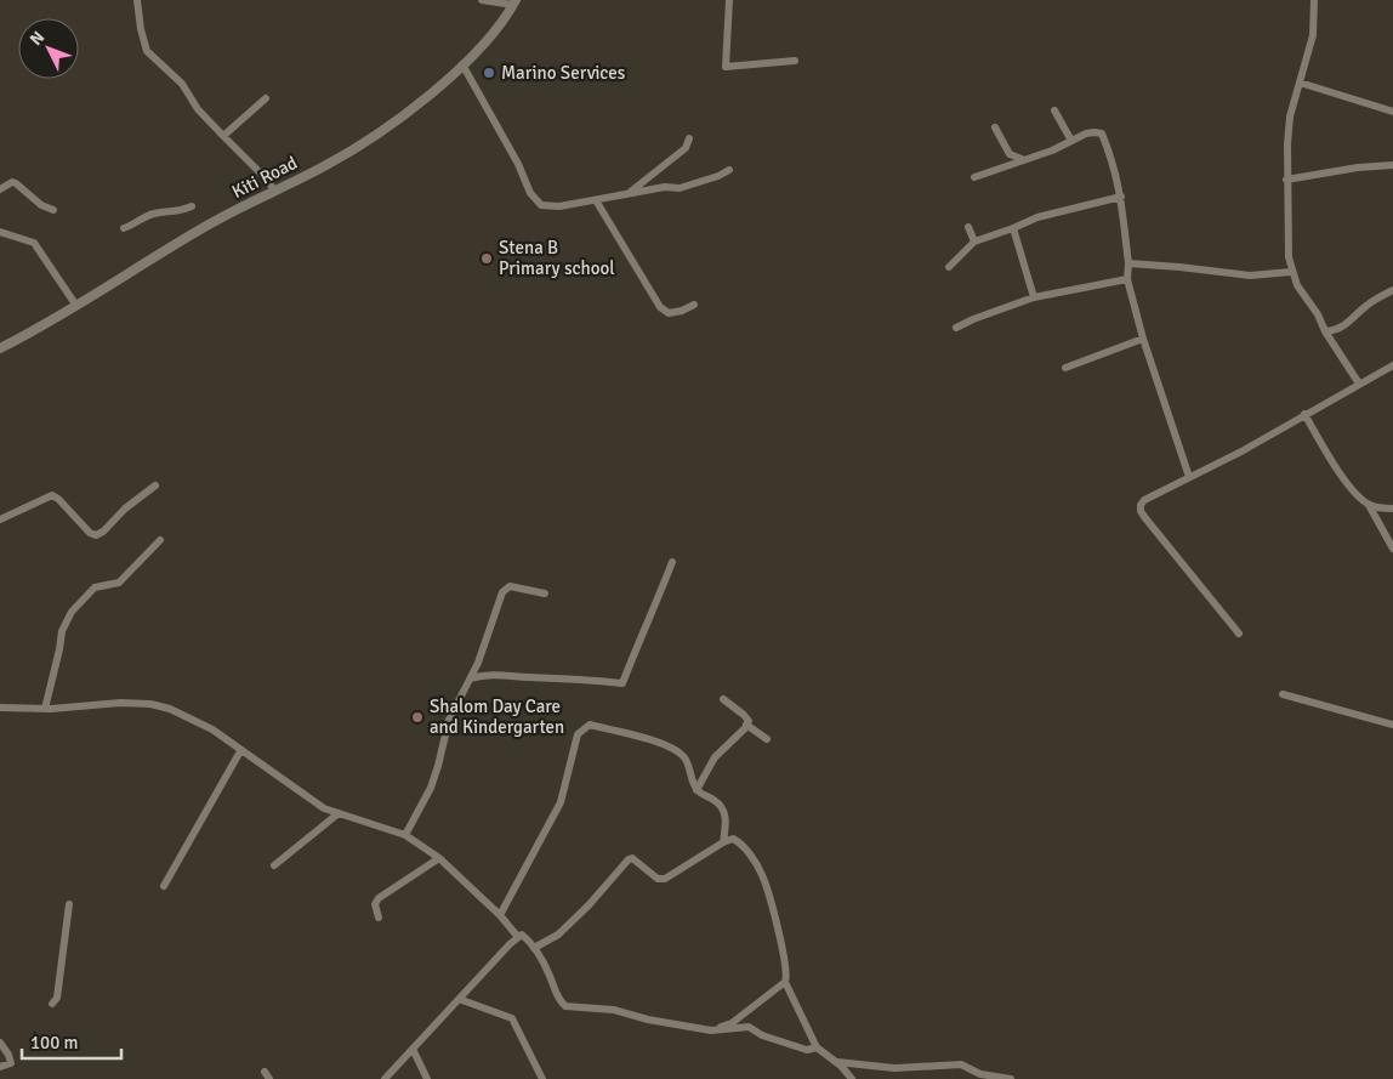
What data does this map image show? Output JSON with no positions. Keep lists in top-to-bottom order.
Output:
{
  "streets": {
    "street": ["Kiti Road"]
  },
  "places": ["Marino Services", "Stena B Primary school", "Shalom Day Care and Kindergarten"],
  "scale_bar": "100 m",
  "north": "top left"
}
